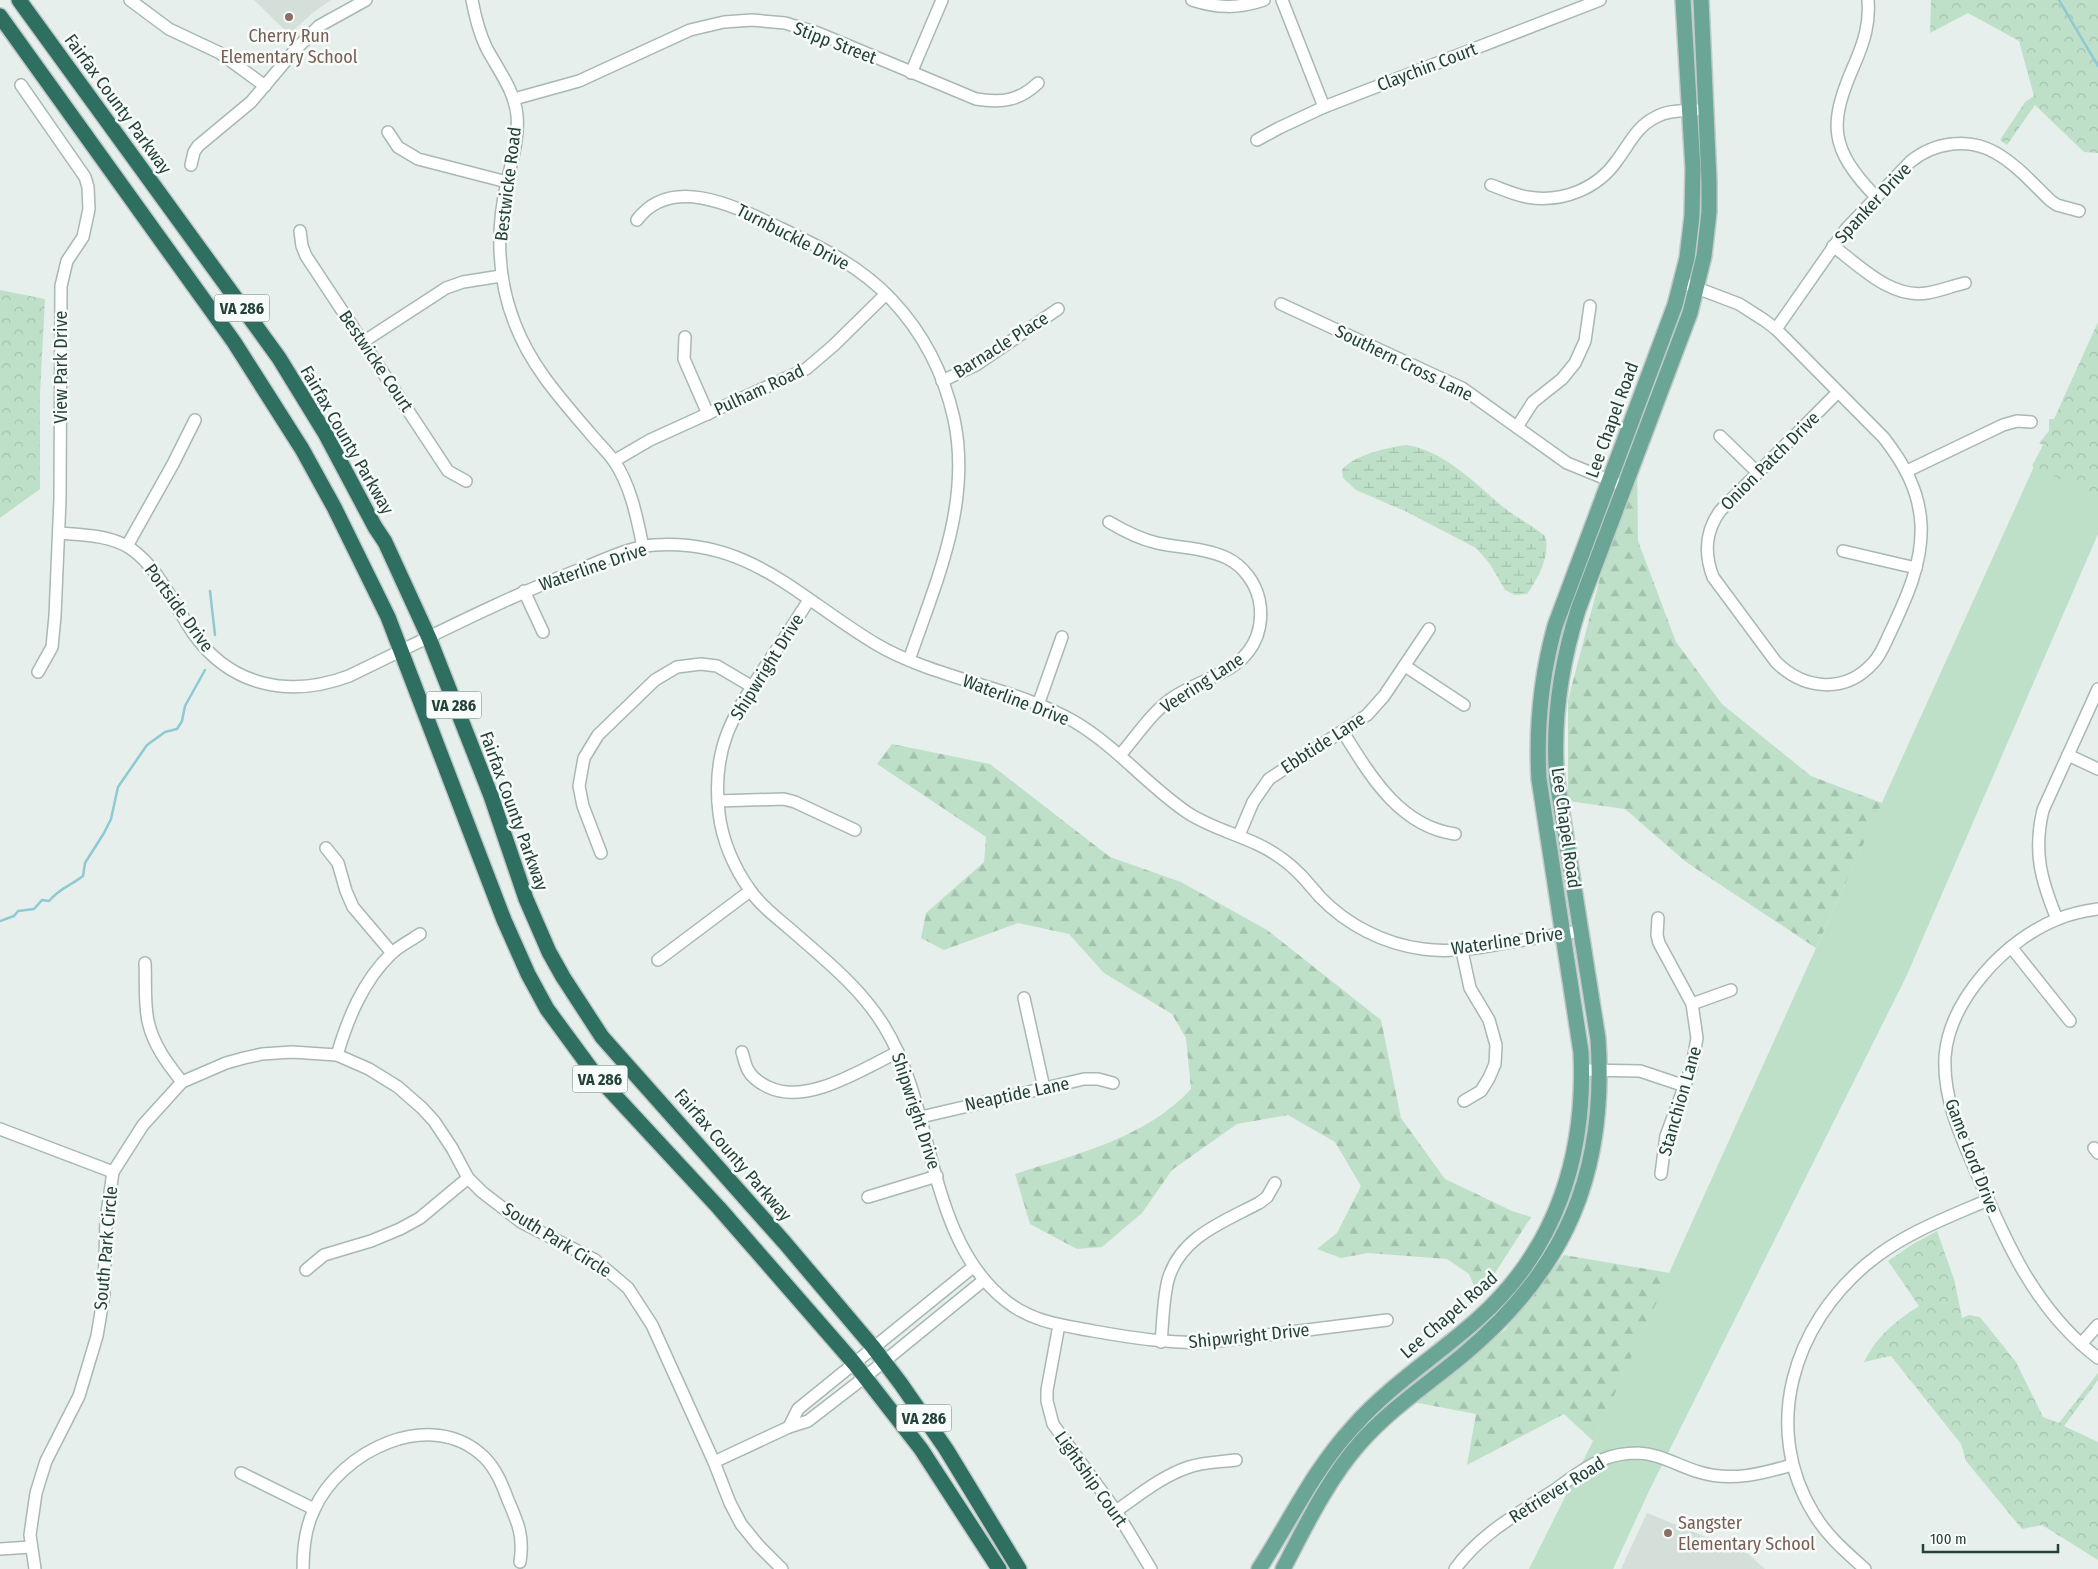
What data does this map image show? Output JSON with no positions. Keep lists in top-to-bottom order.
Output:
{
  "streets": {
    "highway": ["Fairfax County Parkway", "VA 286"],
    "main road": ["Lee Chapel Road"],
    "street": [
      "Stipp Street",
      "Claychin Court",
      "Bestwicke Road",
      "Spanker Drive",
      "Turnbuckle Drive",
      "Barnacle Place",
      "Bestwicke Court",
      "Southern Cross Lane",
      "View Park Drive",
      "Pulham Road",
      "Onion Patch Drive",
      "Waterline Drive",
      "Portside Drive",
      "Shipwright Drive",
      "Veering Lane",
      "Ebbtide Lane",
      "Neaptide Lane",
      "Stanchion Lane",
      "Game Lord Drive",
      "South Park Circle",
      "Lightship Court",
      "Retriever Road"
    ]
  },
  "crossings": [
    ["Stipp Street", "Bestwicke Road"],
    ["Fairfax County Parkway", "Waterline Drive"],
    ["Fairfax County Parkway", "Portside Drive"],
    ["Bestwicke Road", "Pulham Road"],
    ["Bestwicke Road", "Waterline Drive"],
    ["Spanker Drive", "Onion Patch Drive"],
    ["Turnbuckle Drive", "Barnacle Place"],
    ["Turnbuckle Drive", "Pulham Road"],
    ["Turnbuckle Drive", "Waterline Drive"],
    ["VA 286", "Portside Drive"],
    ["Southern Cross Lane", "Lee Chapel Road"],
    ["View Park Drive", "Portside Drive"],
    ["Lee Chapel Road", "Onion Patch Drive"],
    ["Lee Chapel Road", "Waterline Drive"],
    ["Waterline Drive", "Portside Drive"],
    ["Waterline Drive", "Shipwright Drive"],
    ["Waterline Drive", "Veering Lane"],
    ["Waterline Drive", "Ebbtide Lane"],
    ["Shipwright Drive", "Neaptide Lane"],
    ["Shipwright Drive", "Lightship Court"]
  ],
  "places": ["Cherry Run Elementary School", "Sangster Elementary School"],
  "scale_bar": "100 m"
}
